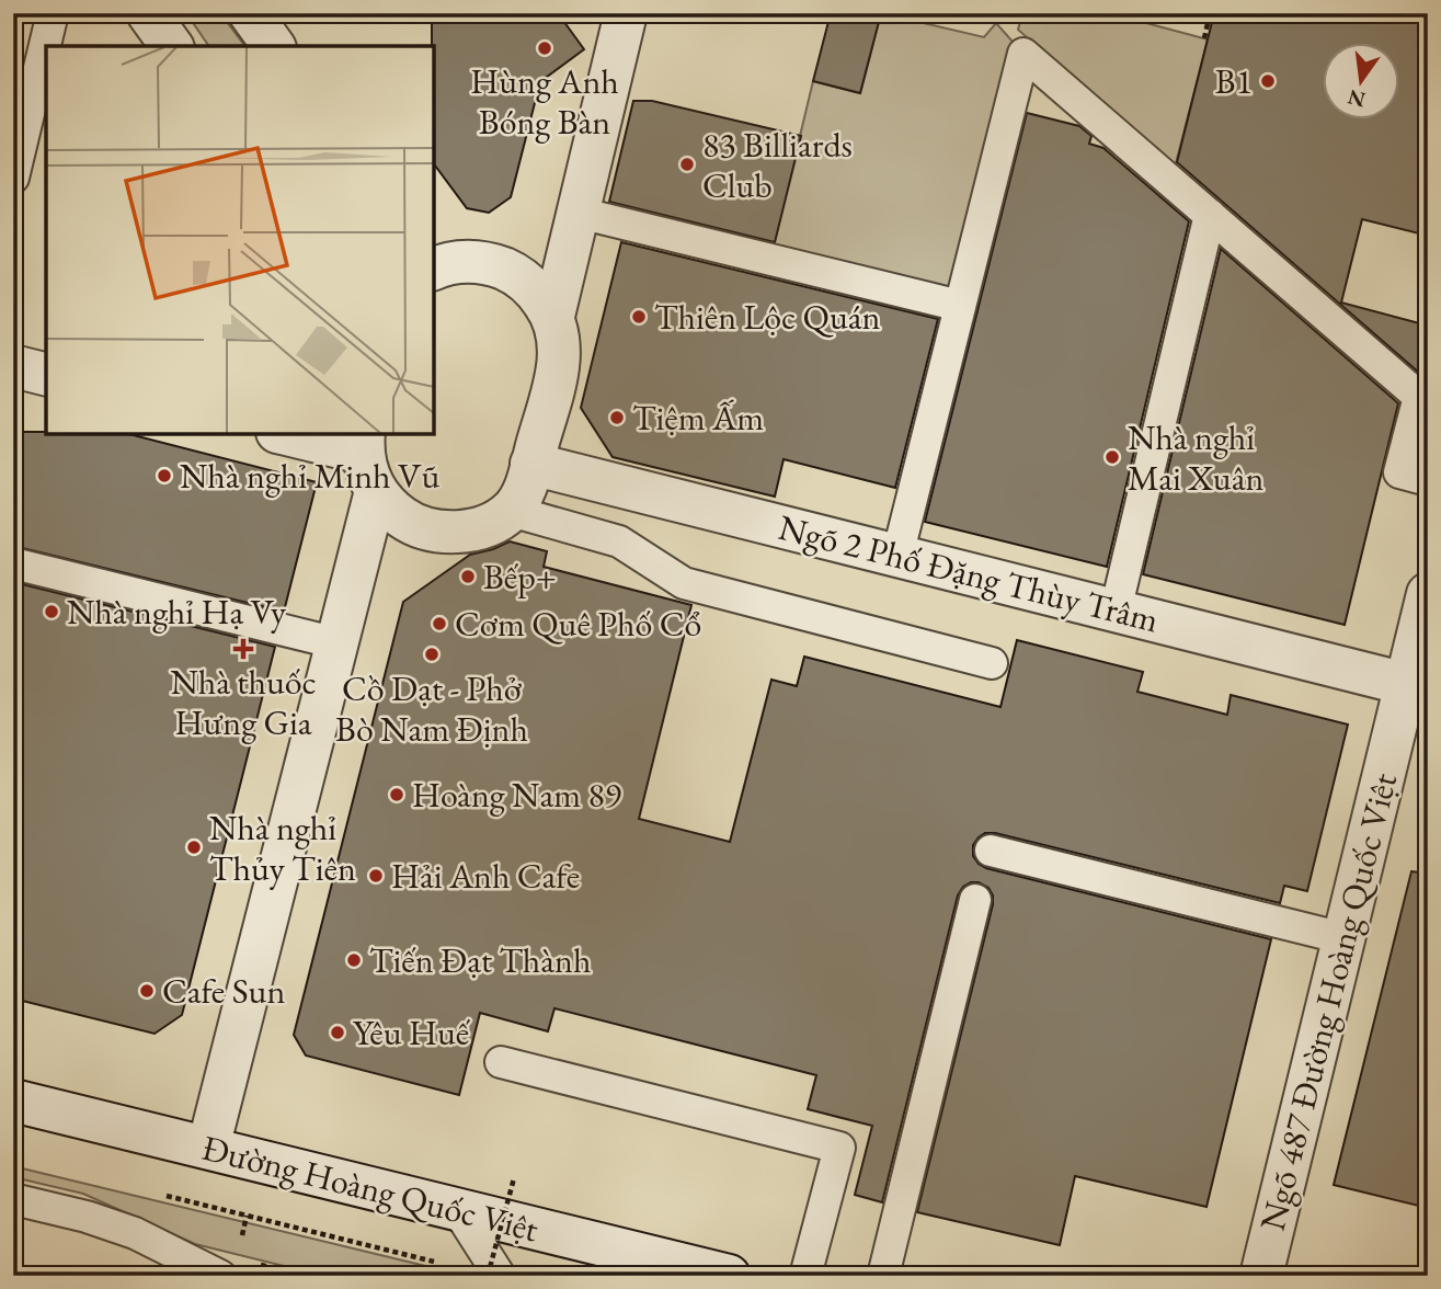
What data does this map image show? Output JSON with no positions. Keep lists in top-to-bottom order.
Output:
{
  "streets": {
    "street": ["Ngõ 2 Phố Đặng Thùy Trâm", "Ngõ 487 Đường Hoàng Quốc Việt", "Đường Hoàng Quốc Việt"]
  },
  "crossings": [
    ["Ngõ 2 Phố Đặng Thùy Trâm", "Ngõ 487 Đường Hoàng Quốc Việt"]
  ],
  "places": {
    "other": [
      "Hùng Anh Bóng Bàn",
      "B1",
      "83 Billiards Club",
      "Thiên Lộc Quán",
      "Tiệm Ấm",
      "Nhà nghỉ Mai Xuân",
      "Nhà nghỉ Minh Vũ",
      "Bếp+",
      "Nhà nghỉ Hạ Vy",
      "Cơm Quê Phố Cổ",
      "Cồ Dạt - Phở Bò Nam Định",
      "Hoàng Nam 89",
      "Nhà nghỉ Thủy Tiên",
      "Hải Anh Cafe",
      "Tiến Đạt Thành",
      "Cafe Sun",
      "Yêu Huế"
    ],
    "health": ["Nhà thuốc Hưng Gia"]
  },
  "north": "bottom"
}
